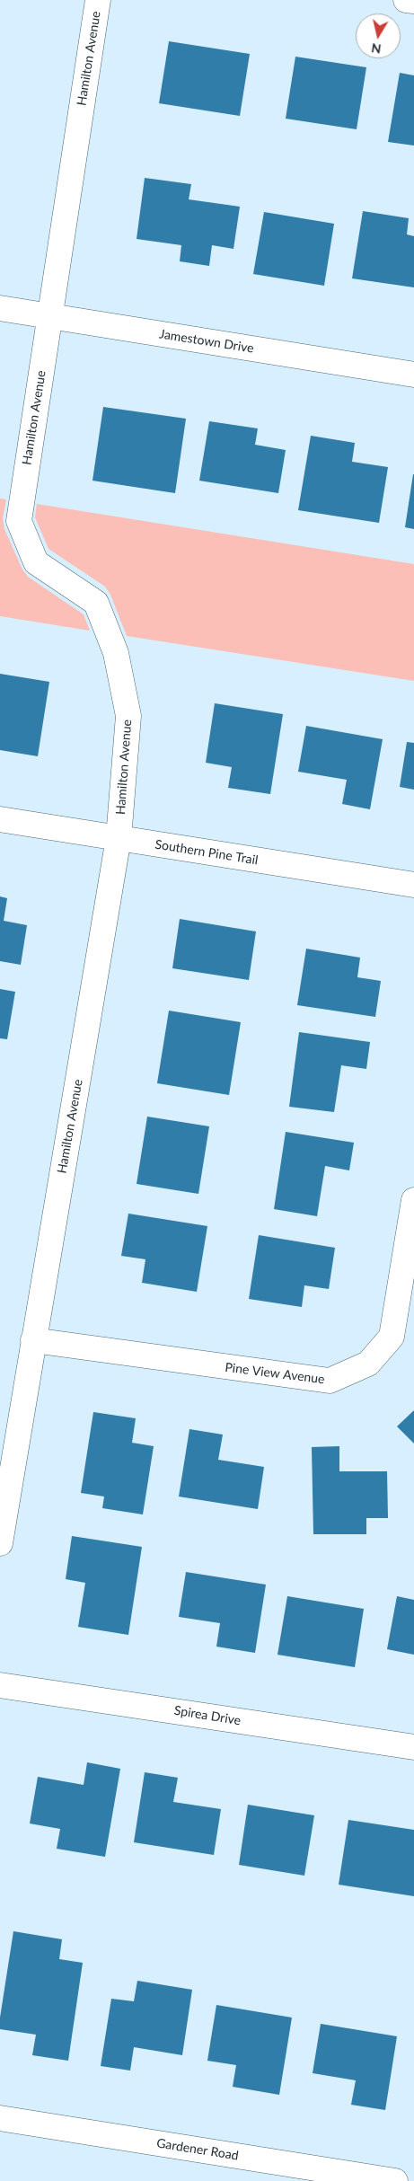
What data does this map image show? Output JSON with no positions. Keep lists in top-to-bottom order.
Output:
{
  "streets": {
    "street": [
      "Hamilton Avenue",
      "Jamestown Drive",
      "Southern Pine Trail",
      "Pine View Avenue",
      "Spirea Drive",
      "Gardener Road"
    ]
  },
  "crossings": [
    ["Hamilton Avenue", "Jamestown Drive"],
    ["Hamilton Avenue", "Southern Pine Trail"],
    ["Hamilton Avenue", "Pine View Avenue"]
  ],
  "north": "bottom"
}
